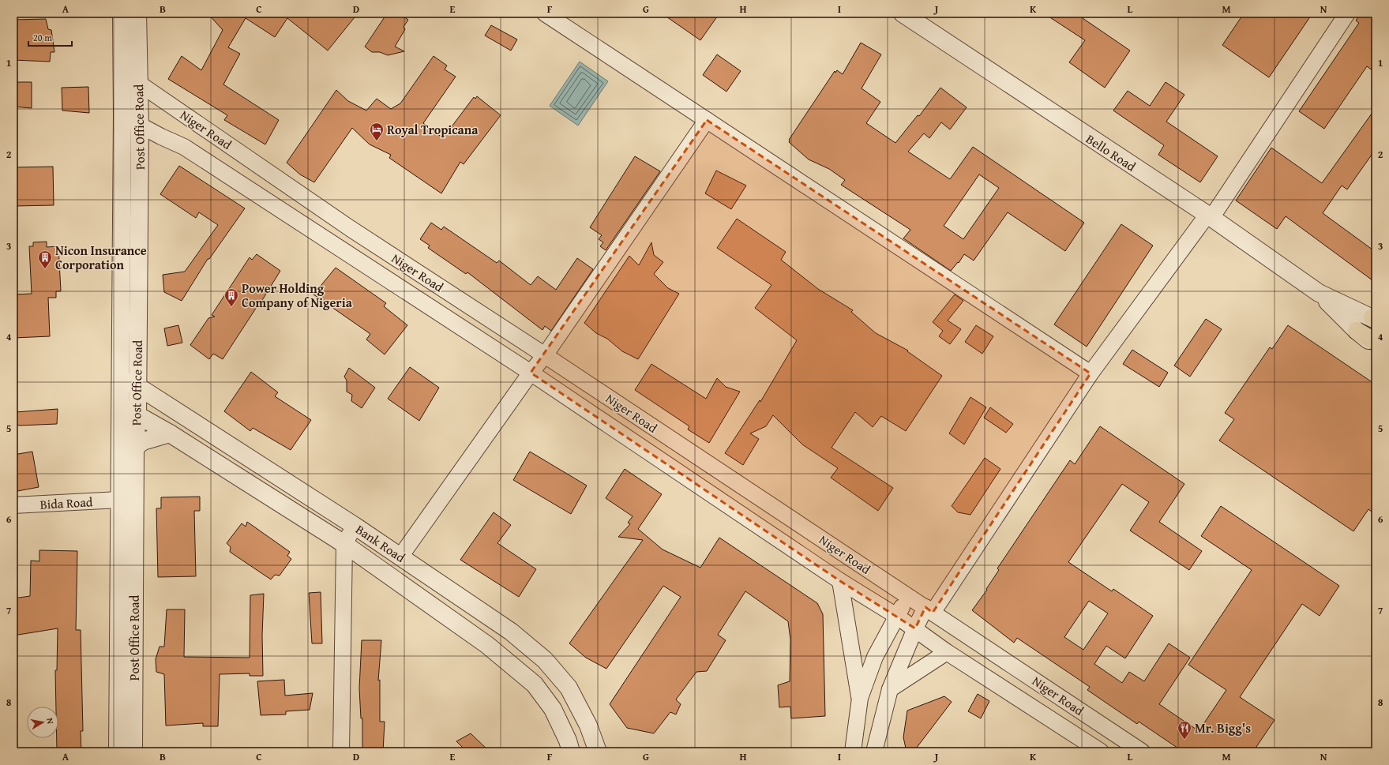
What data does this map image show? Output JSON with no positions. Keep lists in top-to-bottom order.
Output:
{
  "streets": {
    "street": [
      "Post Office Road",
      "Niger Road",
      "Bello Road",
      "Bida Road",
      "Bank Road"
    ]
  },
  "crossings": [
    ["Post Office Road", "Niger Road"],
    ["Post Office Road", "Bida Road"],
    ["Post Office Road", "Bank Road"]
  ],
  "places": {
    "hotel": ["Royal Tropicana"],
    "building": ["Nicon Insurance Corporation", "Power Holding Company of Nigeria"],
    "restaurant": ["Mr. Bigg's"]
  },
  "scale_bar": "20 m",
  "north": "right",
  "grid": {
    "columns": [
      "A",
      "B",
      "C",
      "D",
      "E",
      "F",
      "G",
      "H",
      "I",
      "J",
      "K",
      "L",
      "M",
      "N"
    ],
    "rows": [
      "1",
      "2",
      "3",
      "4",
      "5",
      "6",
      "7",
      "8"
    ]
  }
}
